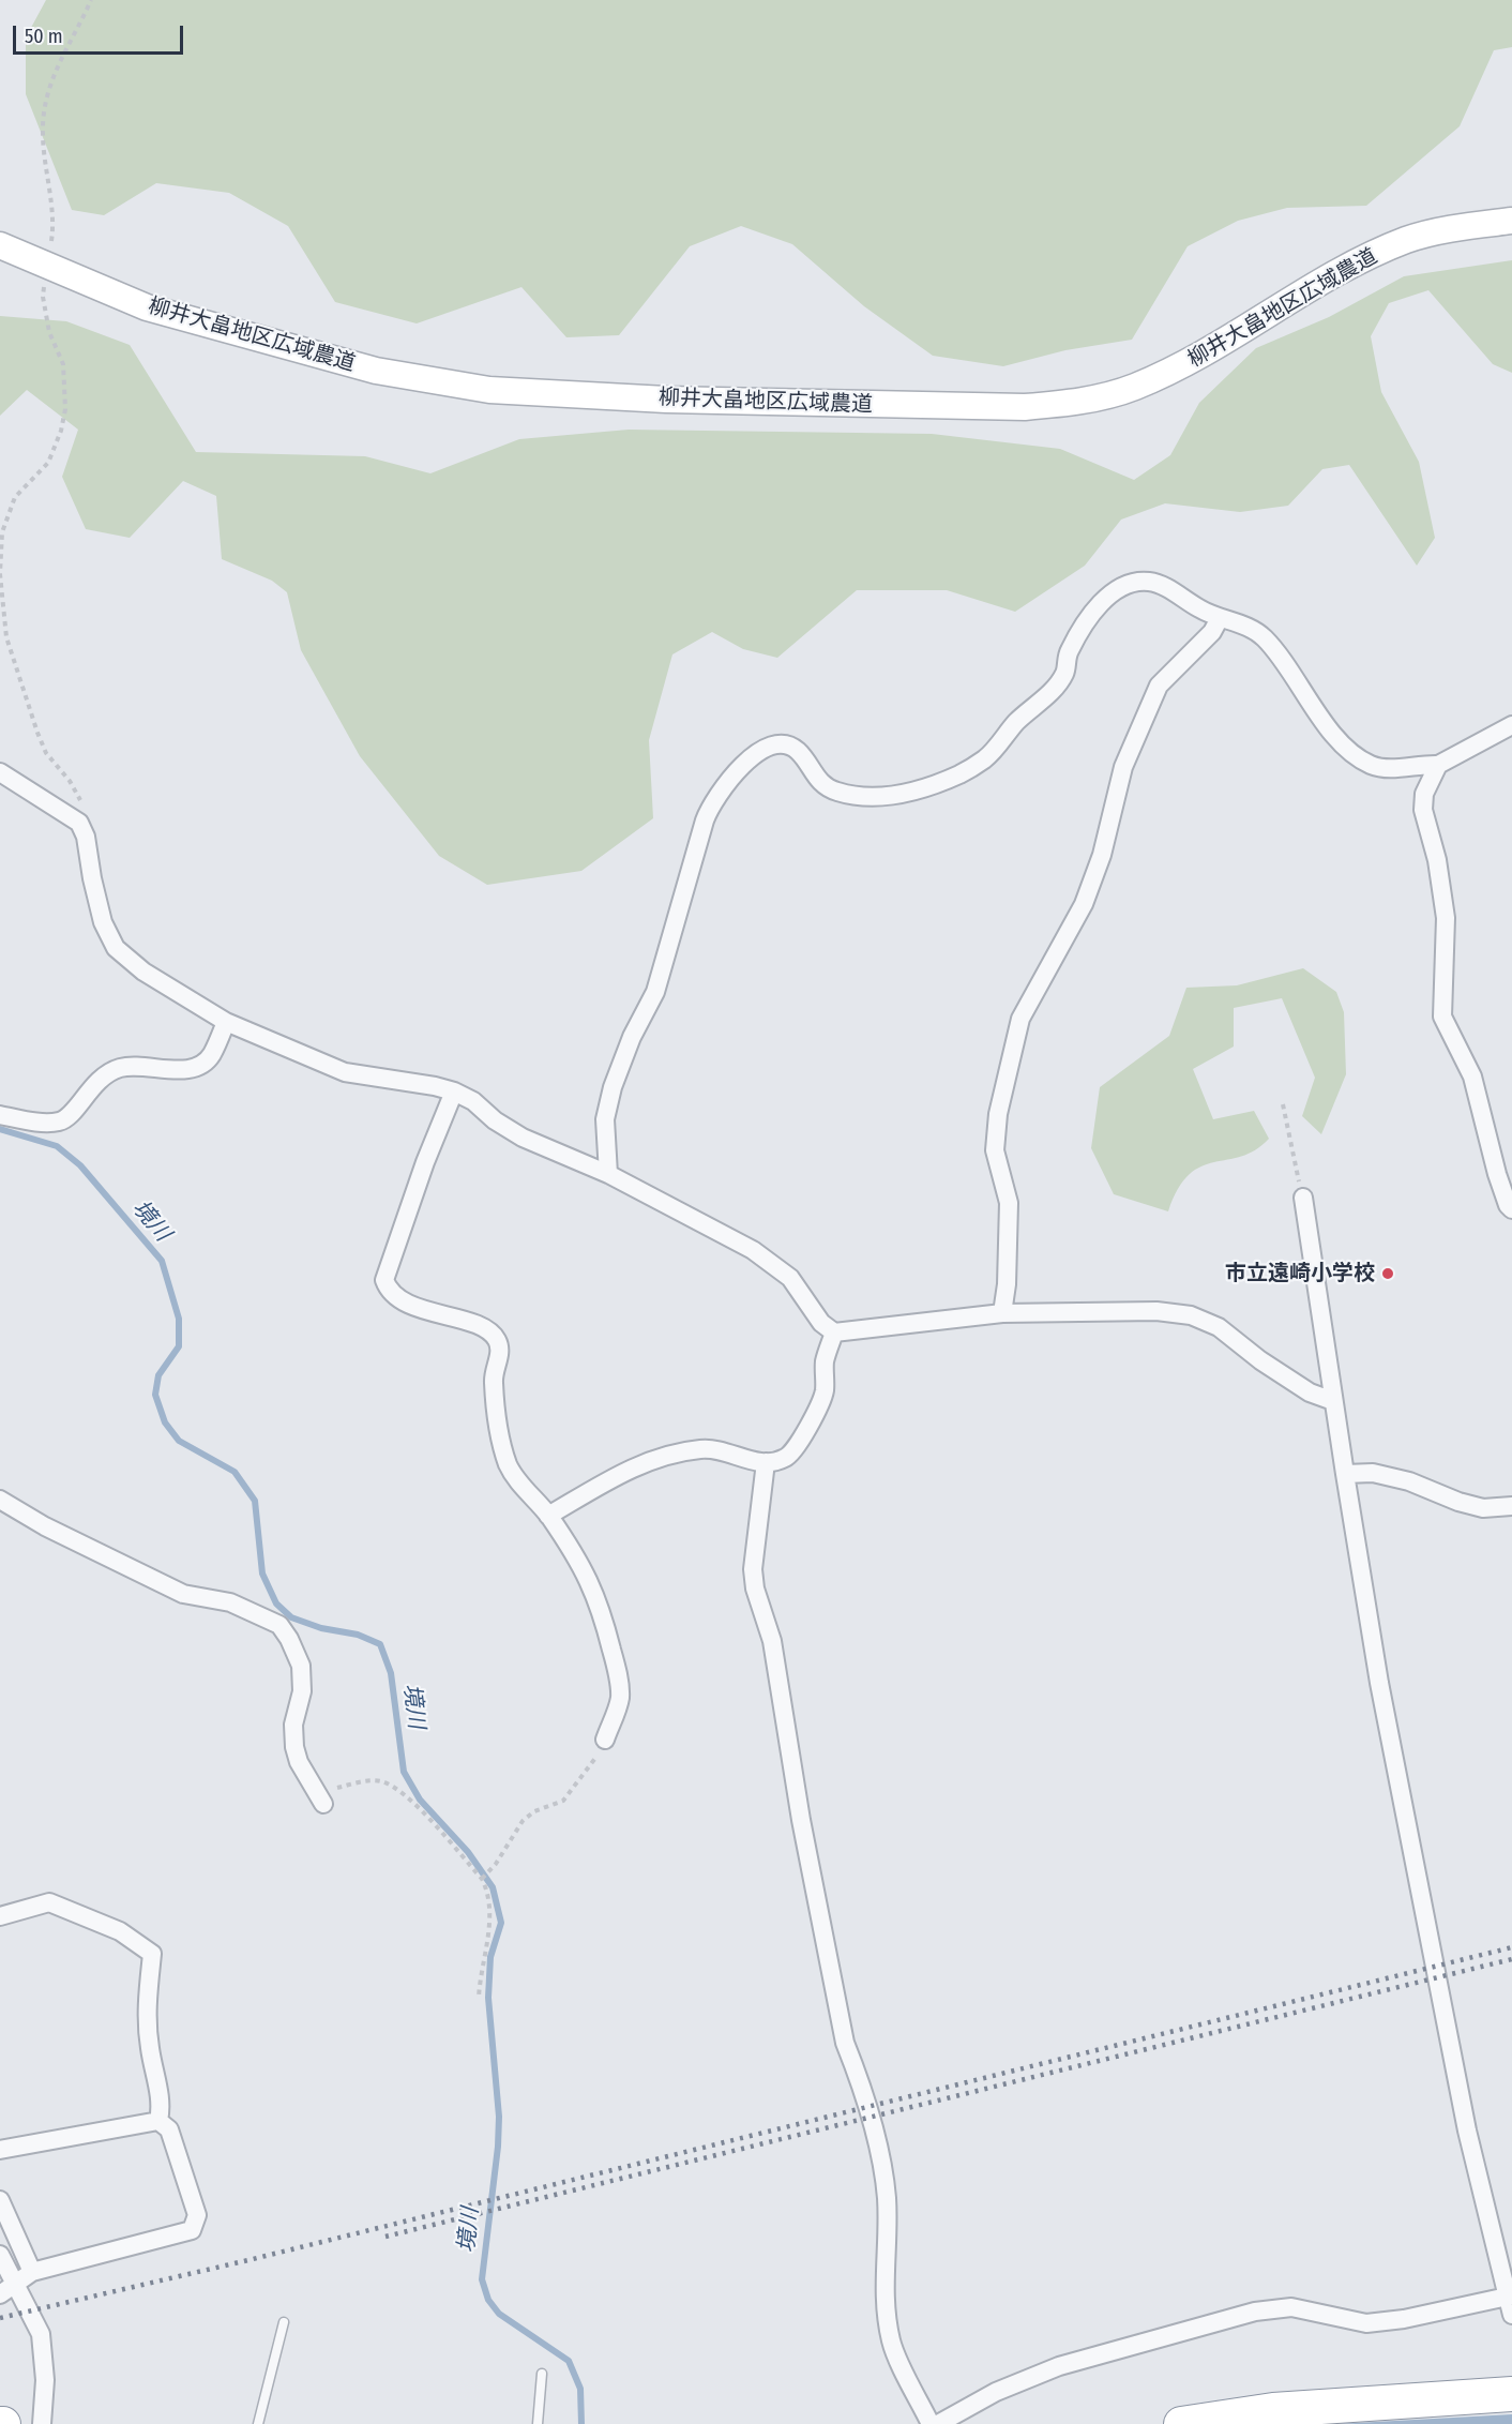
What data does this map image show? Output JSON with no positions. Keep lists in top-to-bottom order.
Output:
{
  "streets": {
    "street": ["柳井大畠地区広域農道"]
  },
  "water": ["境川"],
  "places": ["市立遠崎小学校"],
  "scale_bar": "50 m"
}
